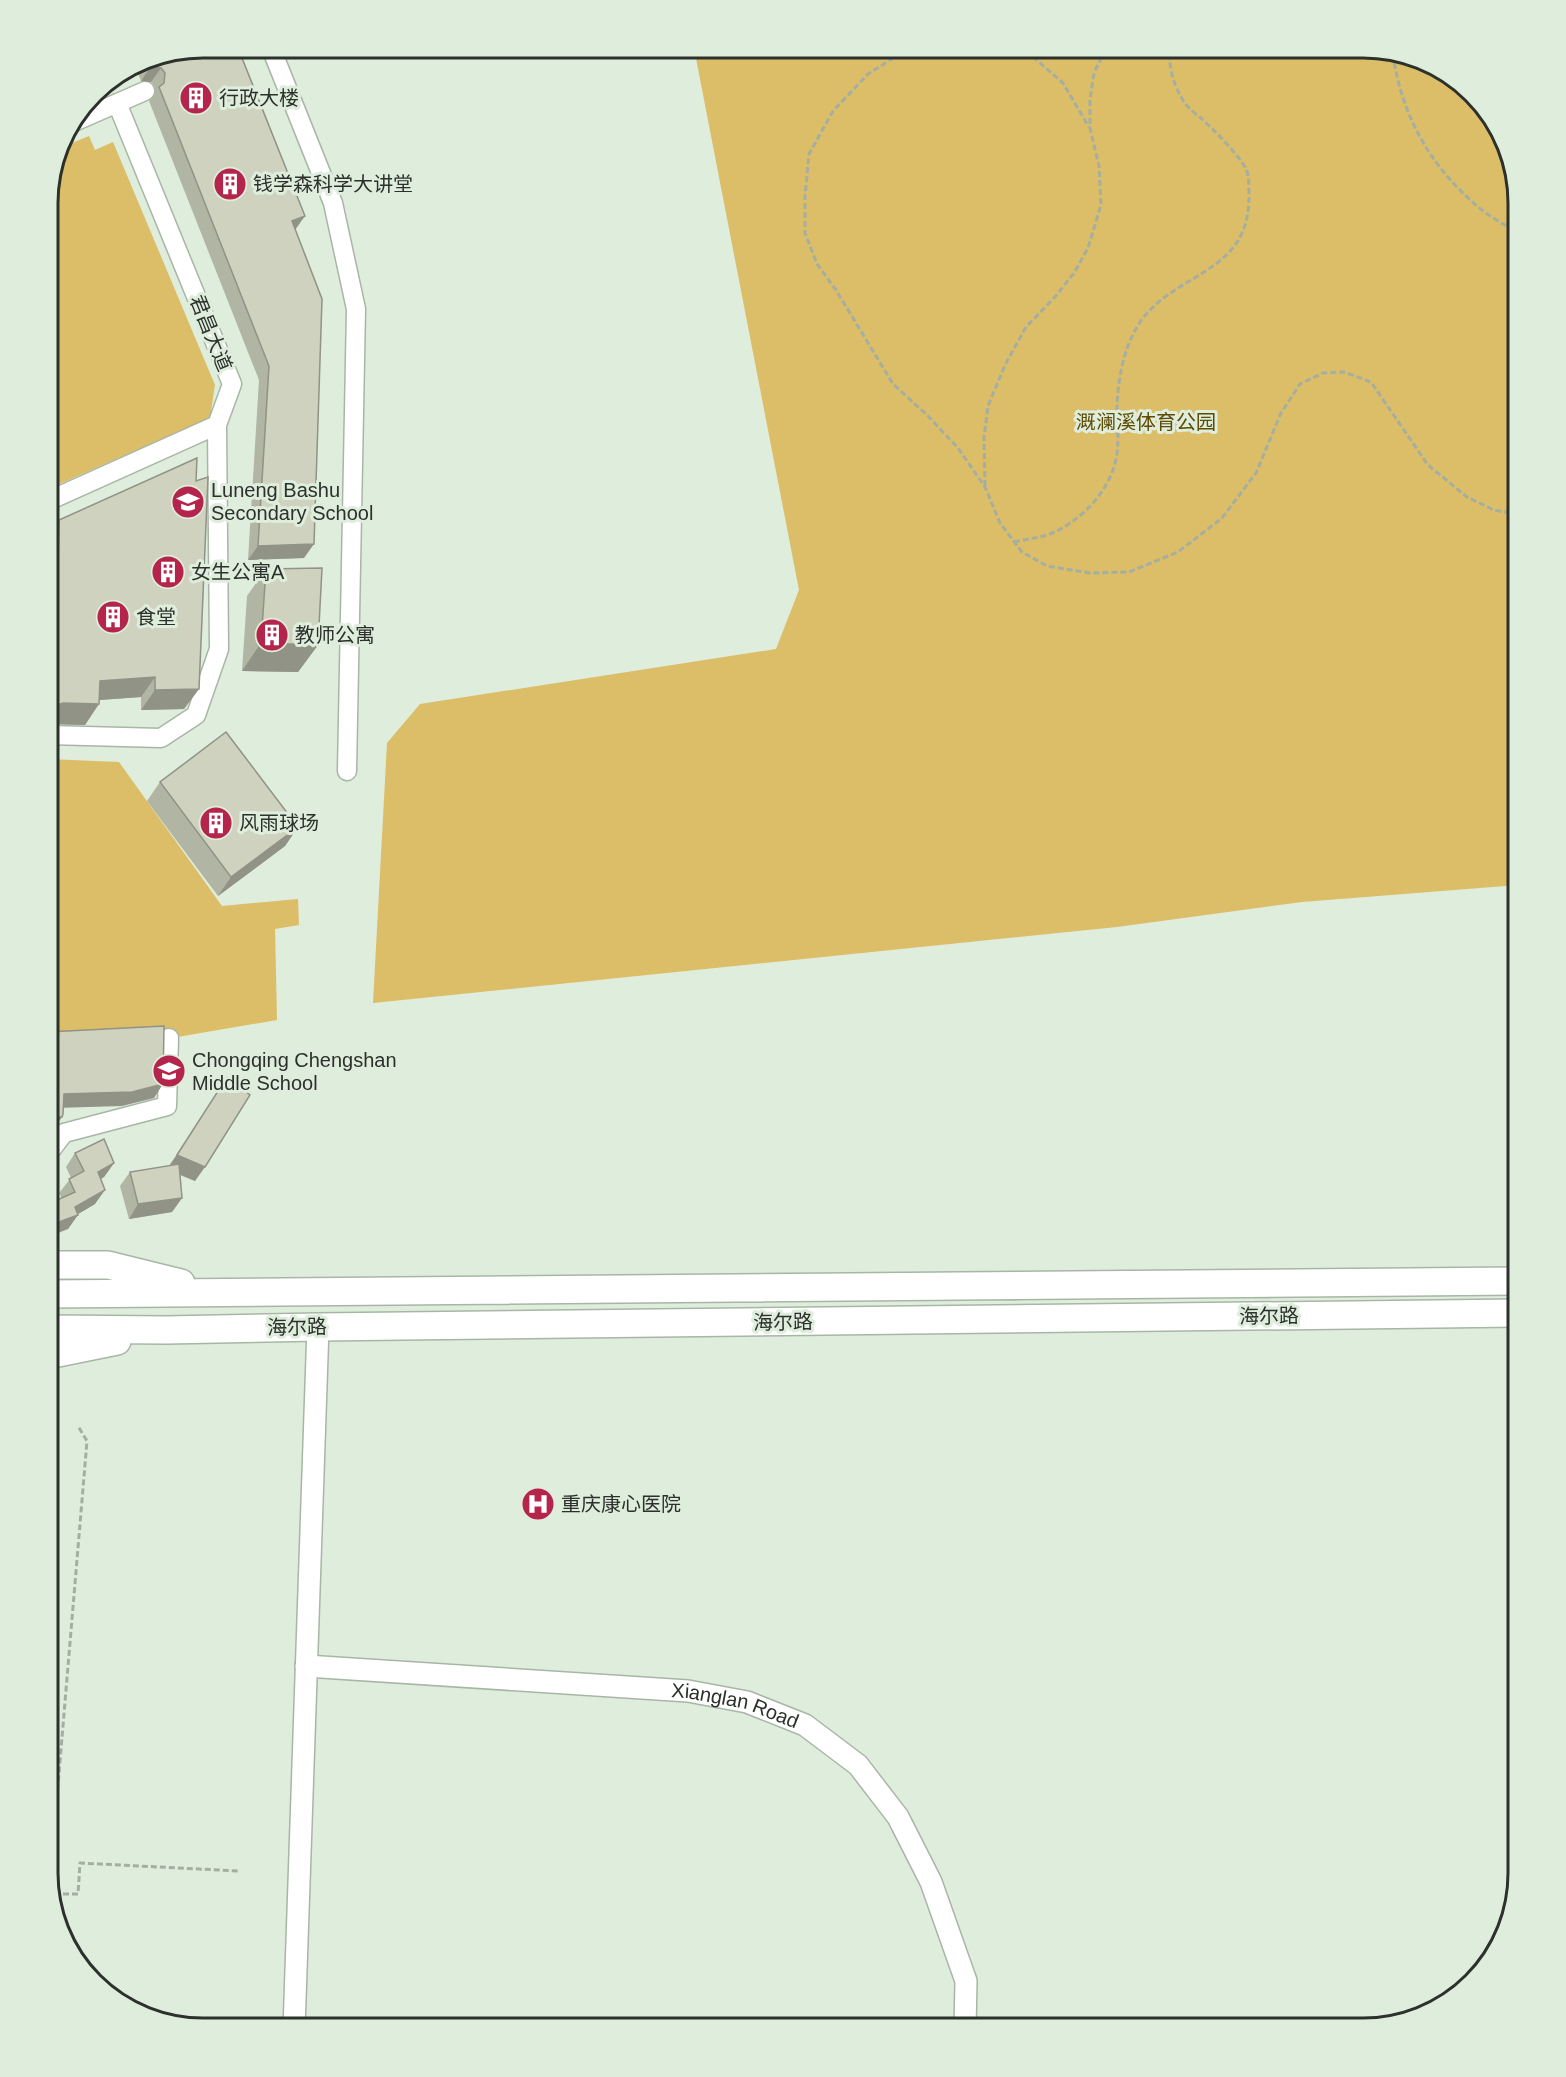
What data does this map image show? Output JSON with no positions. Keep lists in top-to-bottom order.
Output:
{
  "streets": {
    "main road": ["海尔路"],
    "street": ["君昌大道", "Xianglan Road"]
  },
  "parks": ["溉澜溪体育公园"],
  "places": {
    "building": [
      "行政大楼",
      "钱学森科学大讲堂",
      "女生公寓A",
      "食堂",
      "教师公寓",
      "风雨球场"
    ],
    "school or university": ["Luneng Bashu Secondary School", "Chongqing Chengshan Middle School"],
    "hospital": ["重庆康心医院"]
  }
}
